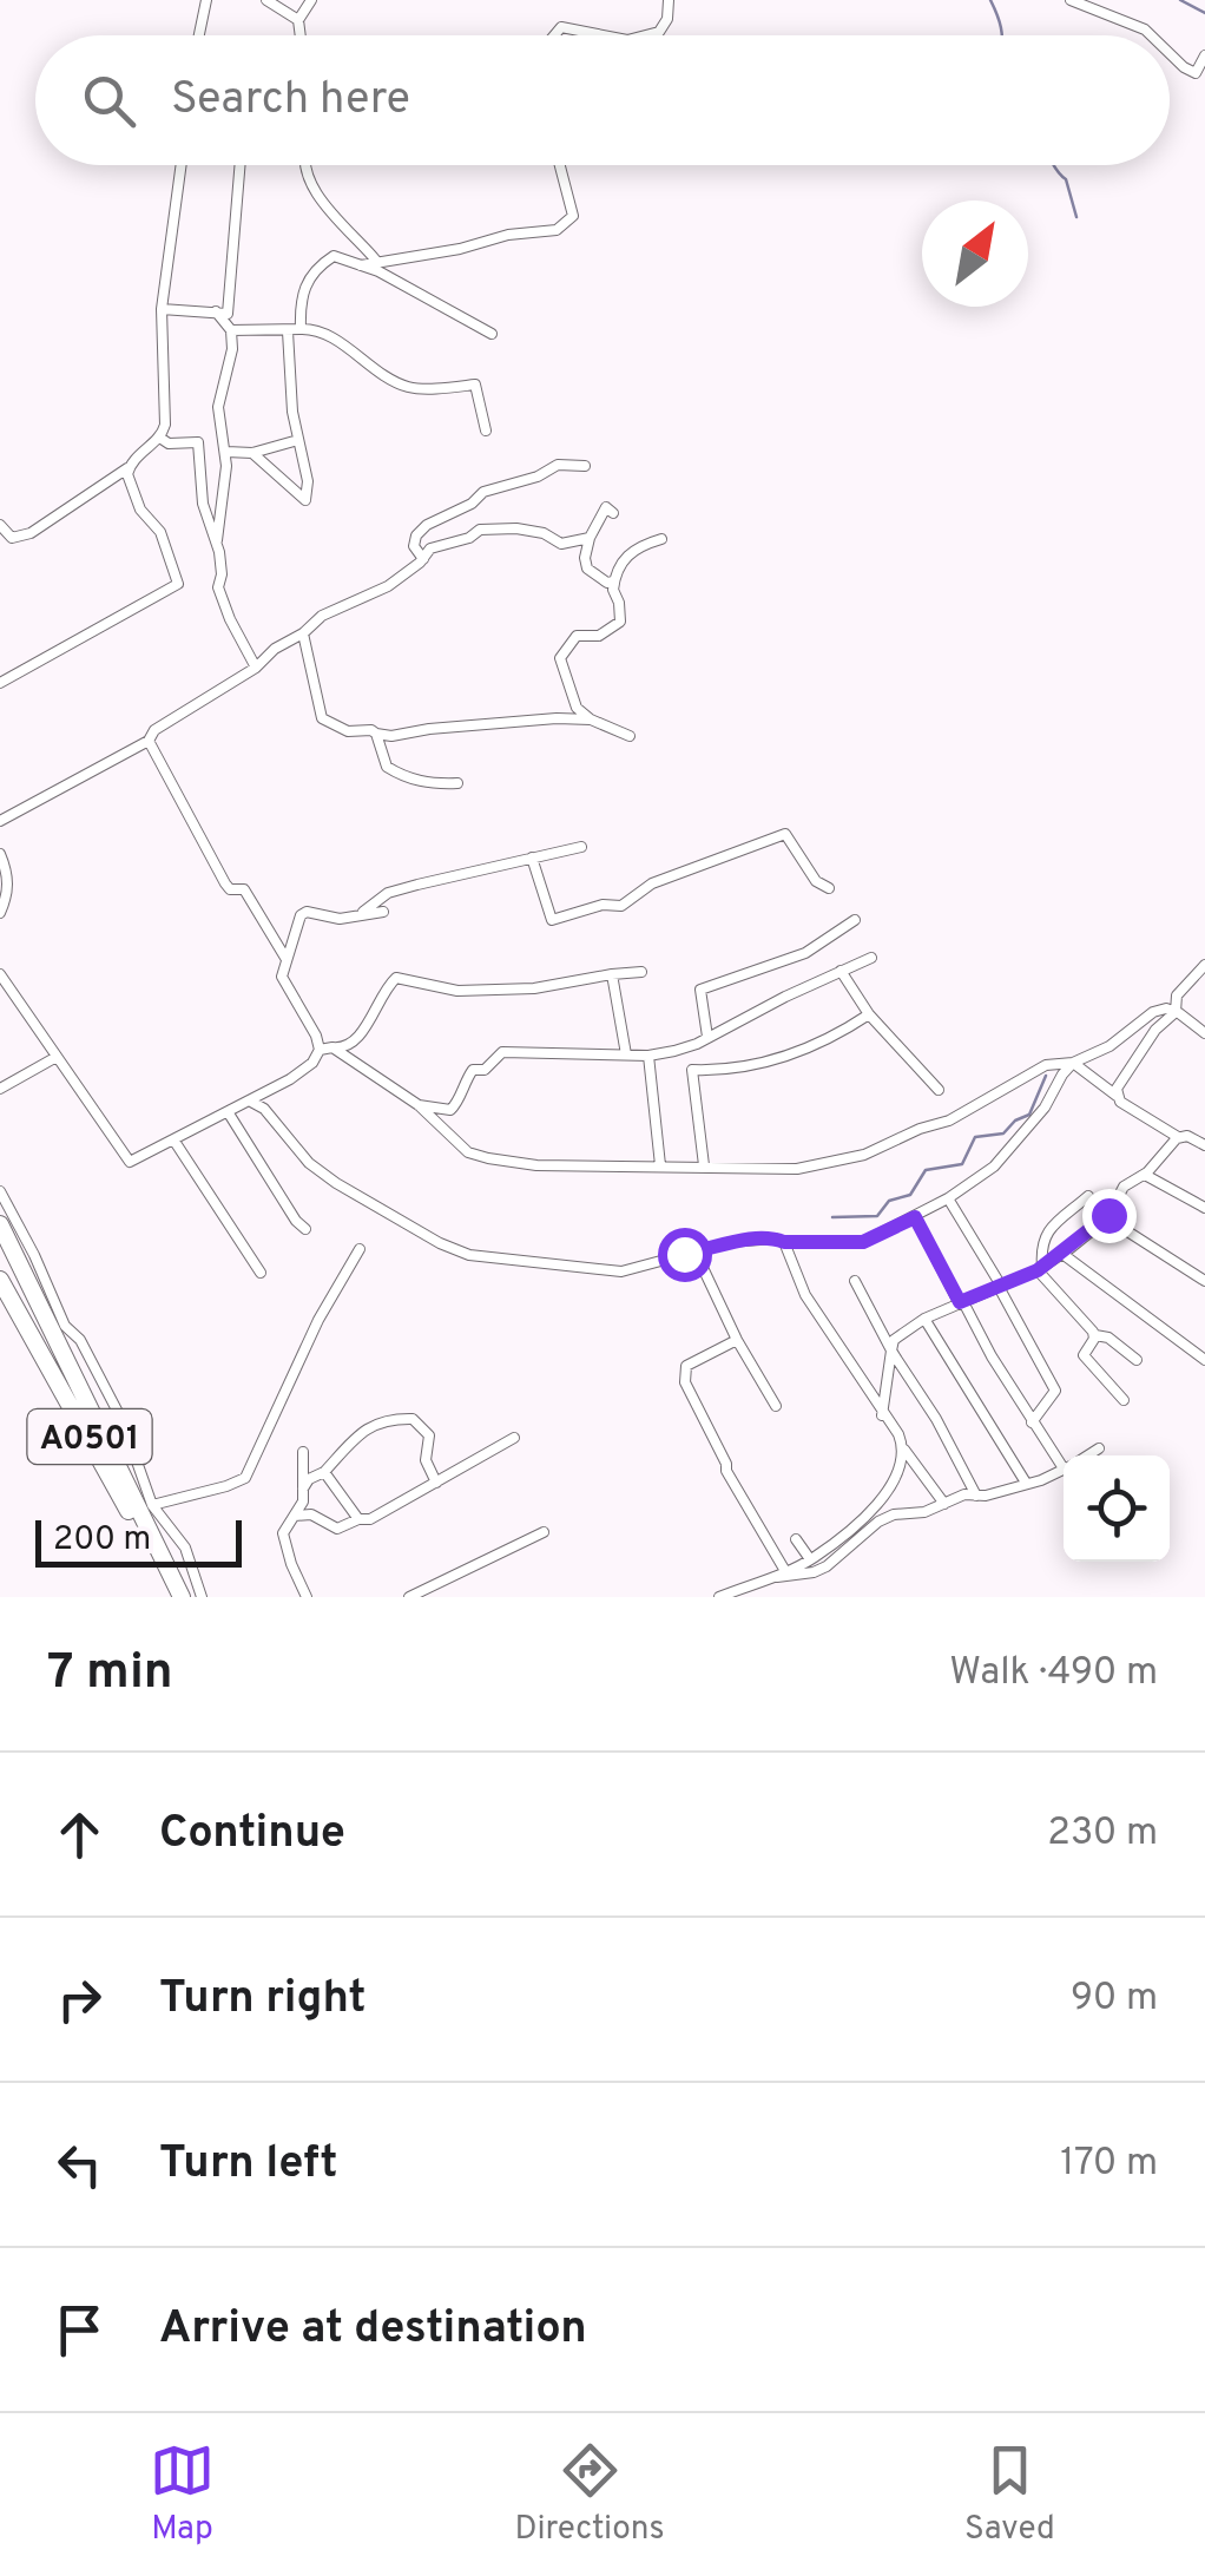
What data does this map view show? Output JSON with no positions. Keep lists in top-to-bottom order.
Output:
{
  "streets": {
    "highway": ["A0501"]
  },
  "scale_bar": "200 m",
  "north": "top right",
  "page": {
    "search": "Search here",
    "scale": "200 m",
    "heading": ["7 min", "Walk · 490 m"],
    "list": [
      ["Continue", "230 m"],
      ["Turn right", "90 m"],
      ["Turn left", "170 m"],
      "Arrive at destination"
    ],
    "nav": ["Map", "Directions", "Saved"]
  }
}
